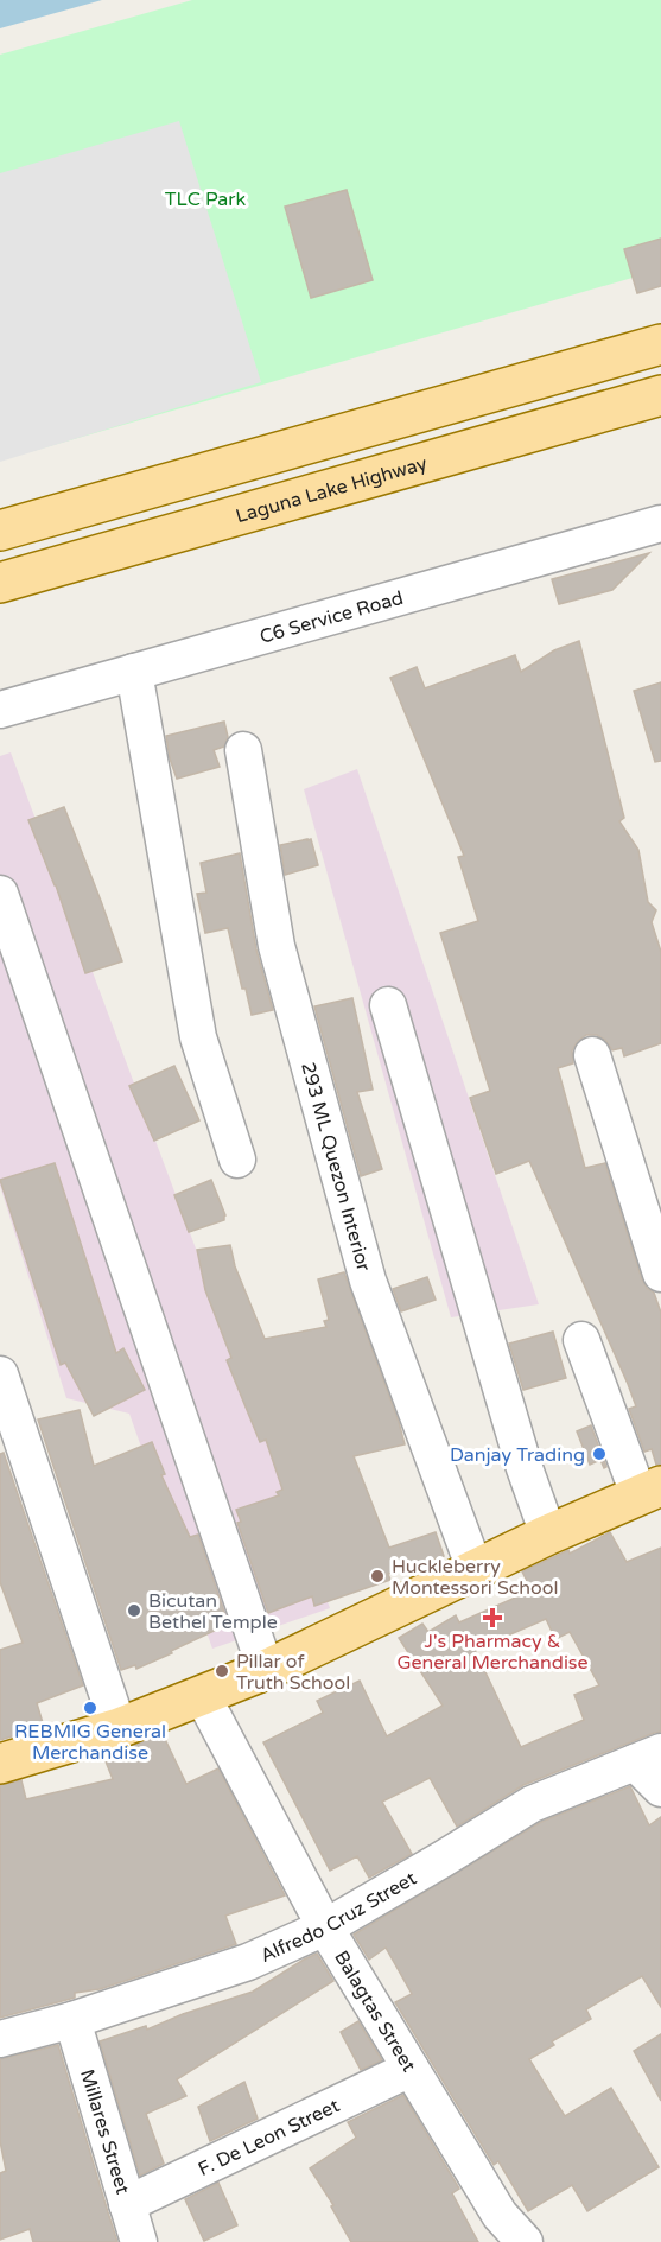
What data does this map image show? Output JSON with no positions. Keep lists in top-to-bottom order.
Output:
{
  "streets": {
    "main road": ["Laguna Lake Highway"],
    "street": [
      "C6 Service Road",
      "293 ML Quezon Interior",
      "Alfredo Cruz Street",
      "Balagtas Street",
      "Millares Street",
      "F. De Leon Street"
    ]
  },
  "crossings": [
    ["Alfredo Cruz Street", "Balagtas Street"],
    ["Alfredo Cruz Street", "Millares Street"],
    ["Balagtas Street", "F. De Leon Street"],
    ["Millares Street", "F. De Leon Street"]
  ],
  "parks": ["TLC Park"],
  "places": {
    "other": [
      "Danjay Trading",
      "Huckleberry Montessori School",
      "Bicutan Bethel Temple",
      "Pillar of Truth School",
      "REBMIG General Merchandise"
    ],
    "health": ["J's Pharmacy & General Merchandise"]
  }
}
